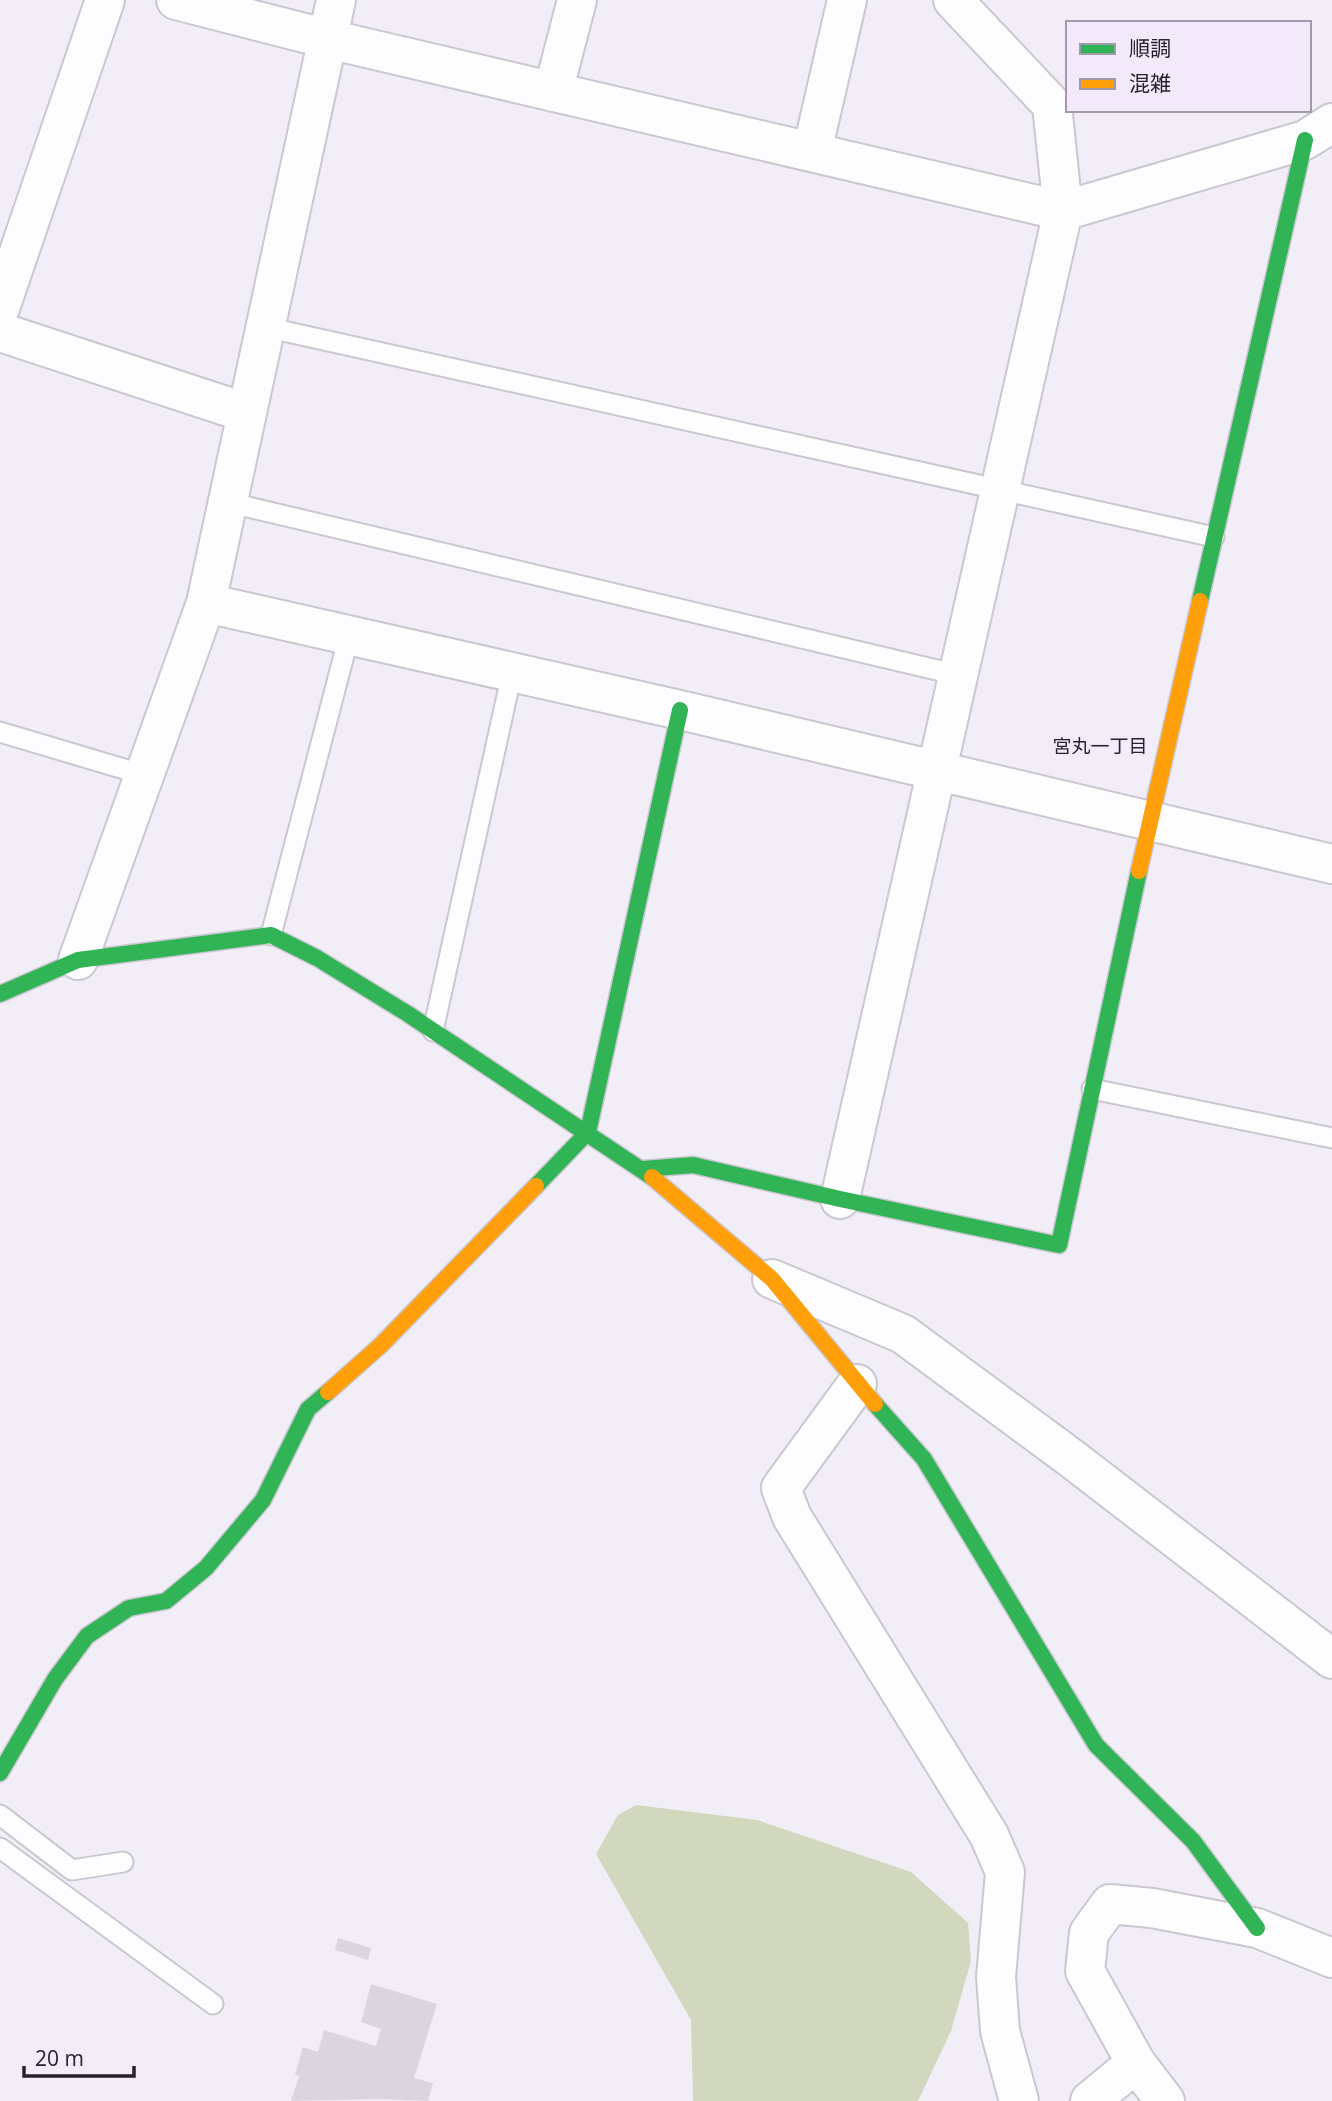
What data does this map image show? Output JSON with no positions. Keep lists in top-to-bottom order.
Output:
{
  "districts": ["宮丸一丁目"],
  "legend": ["順調", "混雑"],
  "scale_bar": "20 m"
}
